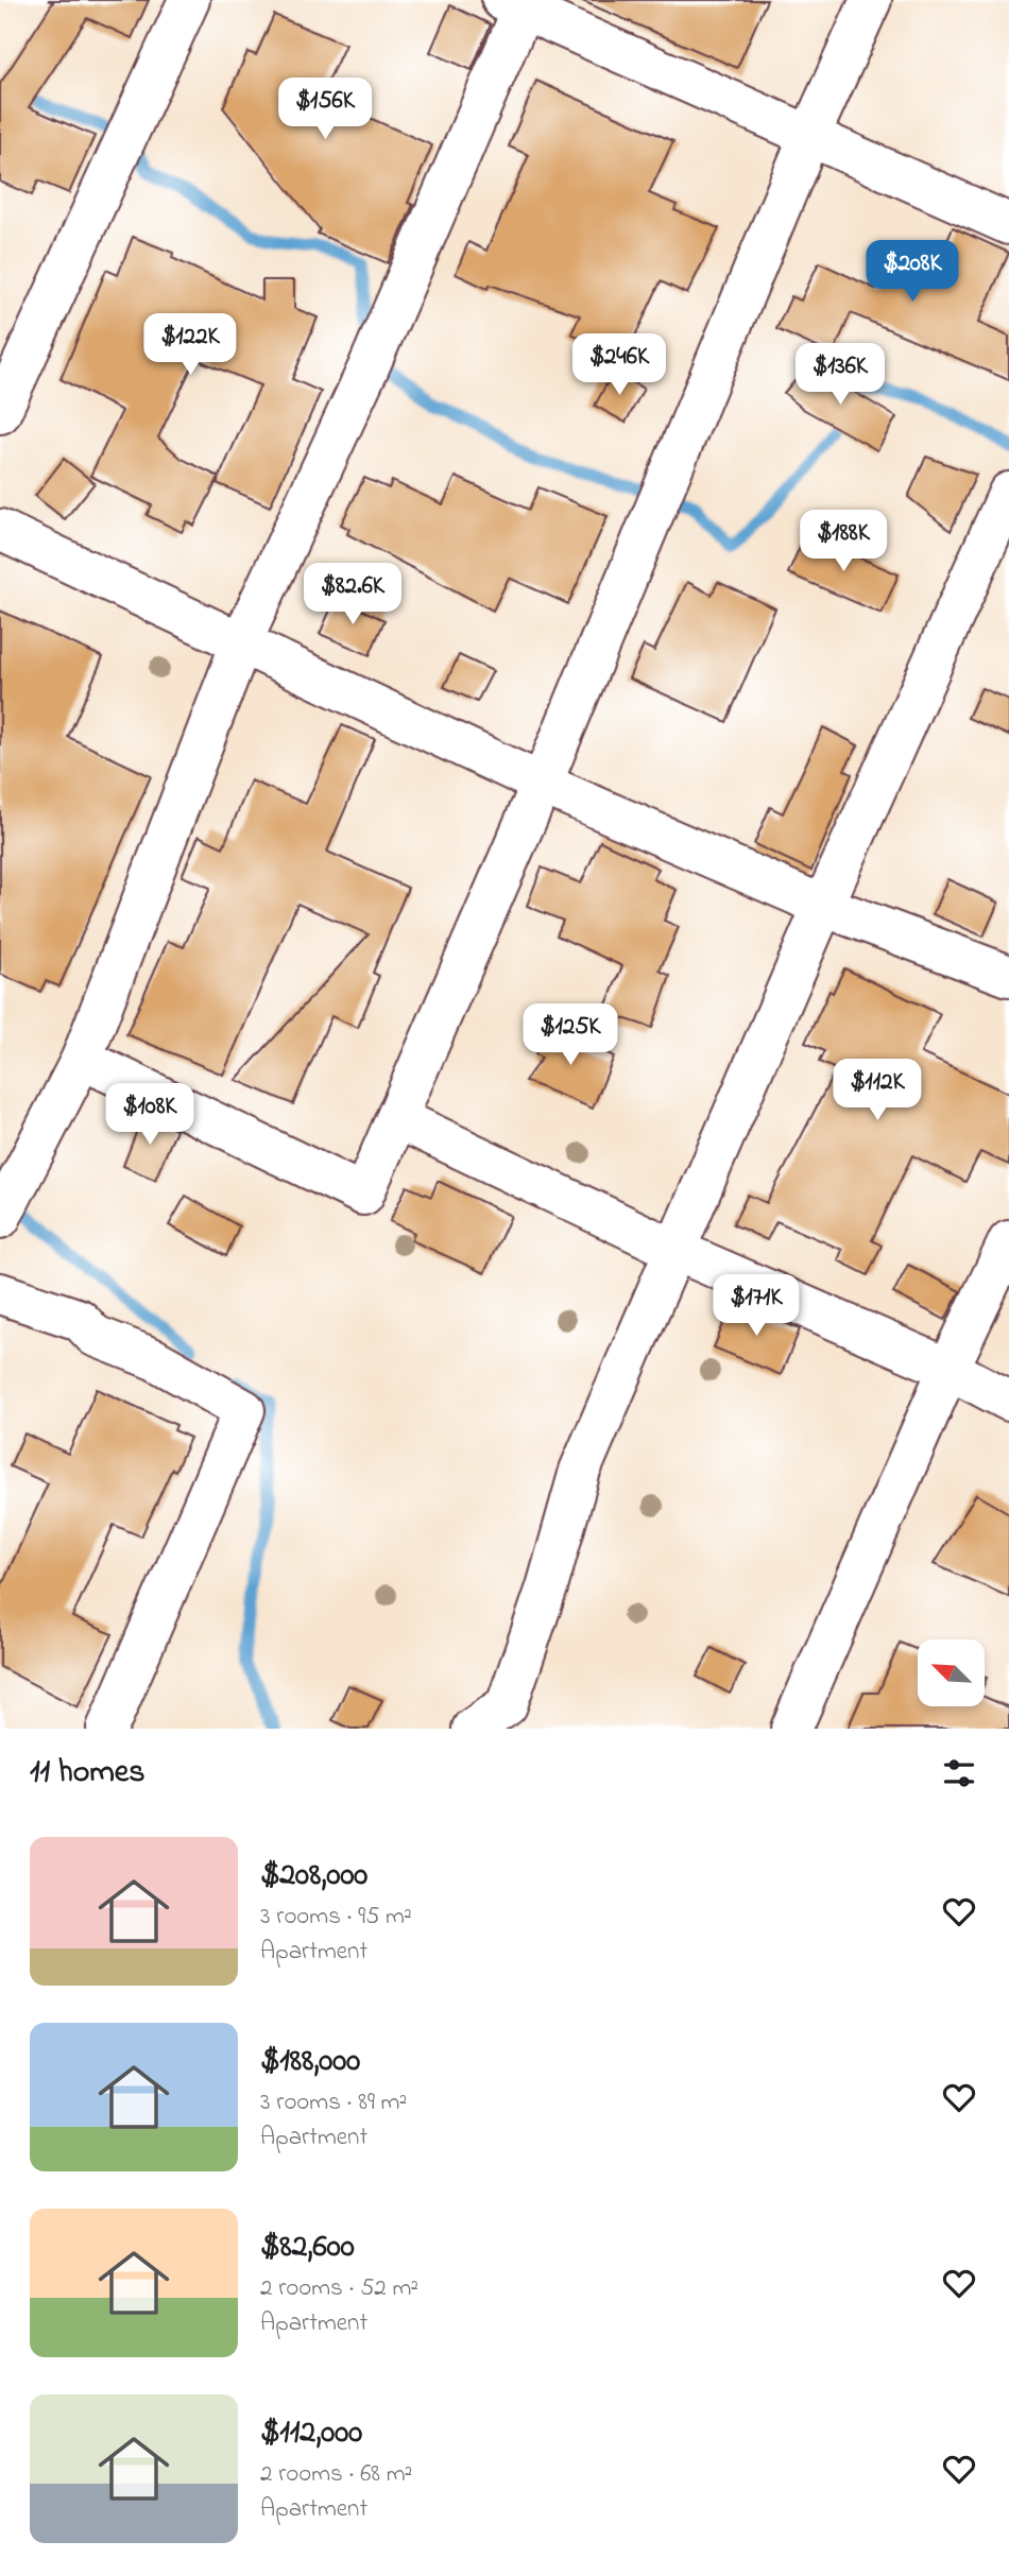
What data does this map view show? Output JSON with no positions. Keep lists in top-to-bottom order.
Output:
{
  "north": "top left",
  "page": {
    "price": [
      "$156K",
      "$208K",
      "$122K",
      "$246K",
      "$136K",
      "$188K",
      "$82.6K",
      "$125K",
      "$112K",
      "$108K",
      "$171K"
    ],
    "heading": "11 homes",
    "list": [
      {
        "name": "$208,000",
        "note": "3 rooms · 95 m² · Apartment"
      },
      {
        "name": "$188,000",
        "note": "3 rooms · 89 m² · Apartment"
      },
      {
        "name": "$82,600",
        "note": "2 rooms · 52 m² · Apartment"
      },
      {
        "name": "$112,000",
        "note": "2 rooms · 68 m² · Apartment"
      }
    ]
  }
}
